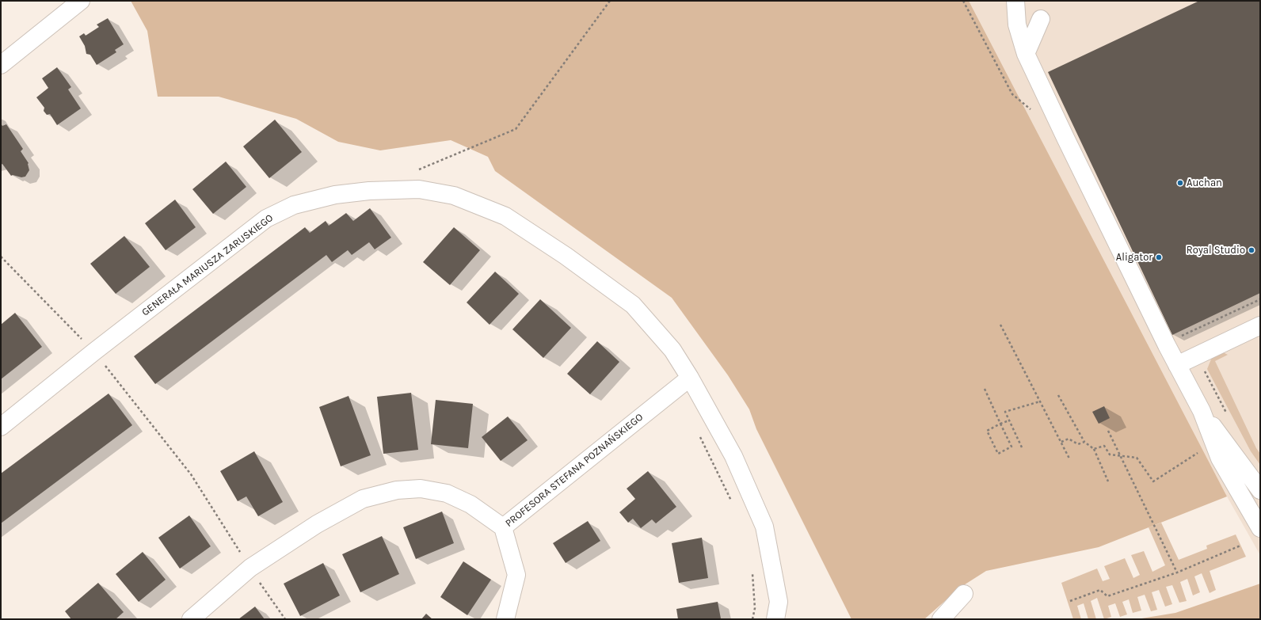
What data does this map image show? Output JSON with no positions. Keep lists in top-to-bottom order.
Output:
{
  "streets": {
    "street": ["GENERAŁA MARIUSZA ZARUSKIEGO", "PROFESORA STEFANA POZNAŃSKIEGO"]
  },
  "crossings": [
    ["GENERAŁA MARIUSZA ZARUSKIEGO", "PROFESORA STEFANA POZNAŃSKIEGO"]
  ],
  "places": ["Auchan", "Royal Studio", "Aligator"]
}
